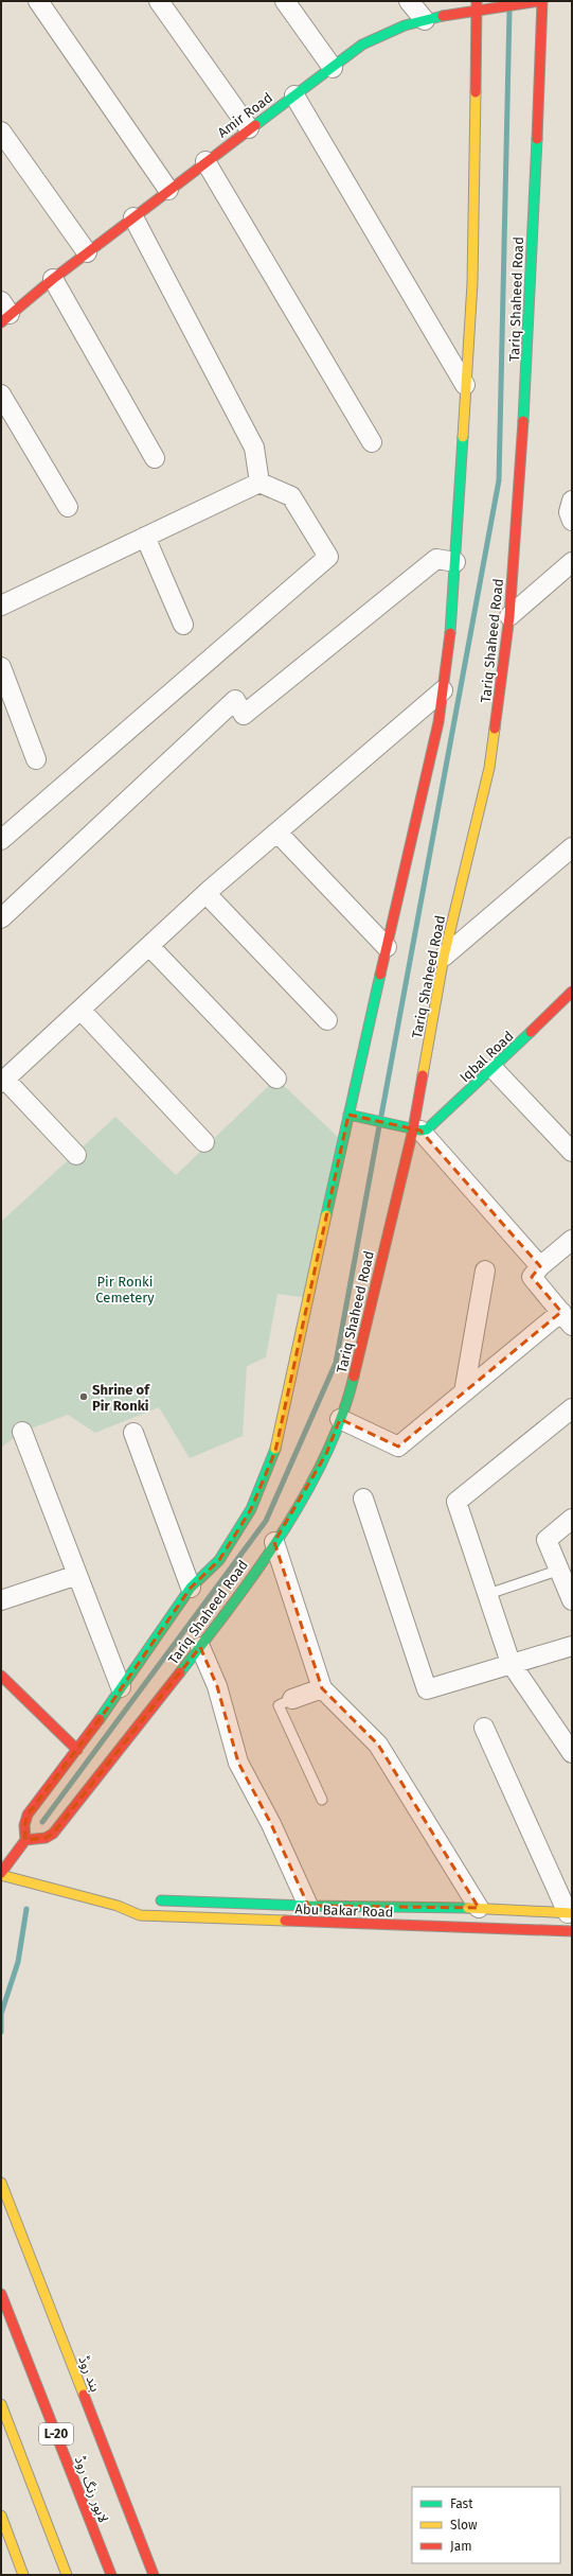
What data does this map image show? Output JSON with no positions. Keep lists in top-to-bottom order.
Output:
{
  "streets": {
    "main road": [
      "Amir Road",
      "Tariq Shaheed Road",
      "Iqbal Road",
      "Abu Bakar Road",
      "بند روڈ",
      "L-20",
      "لاہور رنگ روڈ"
    ]
  },
  "crossings": [
    ["Amir Road", "Tariq Shaheed Road"],
    ["Tariq Shaheed Road", "Iqbal Road"]
  ],
  "parks": ["Pir Ronki Cemetery"],
  "places": ["Shrine of Pir Ronki"],
  "legend": ["Fast", "Slow", "Jam"]
}
